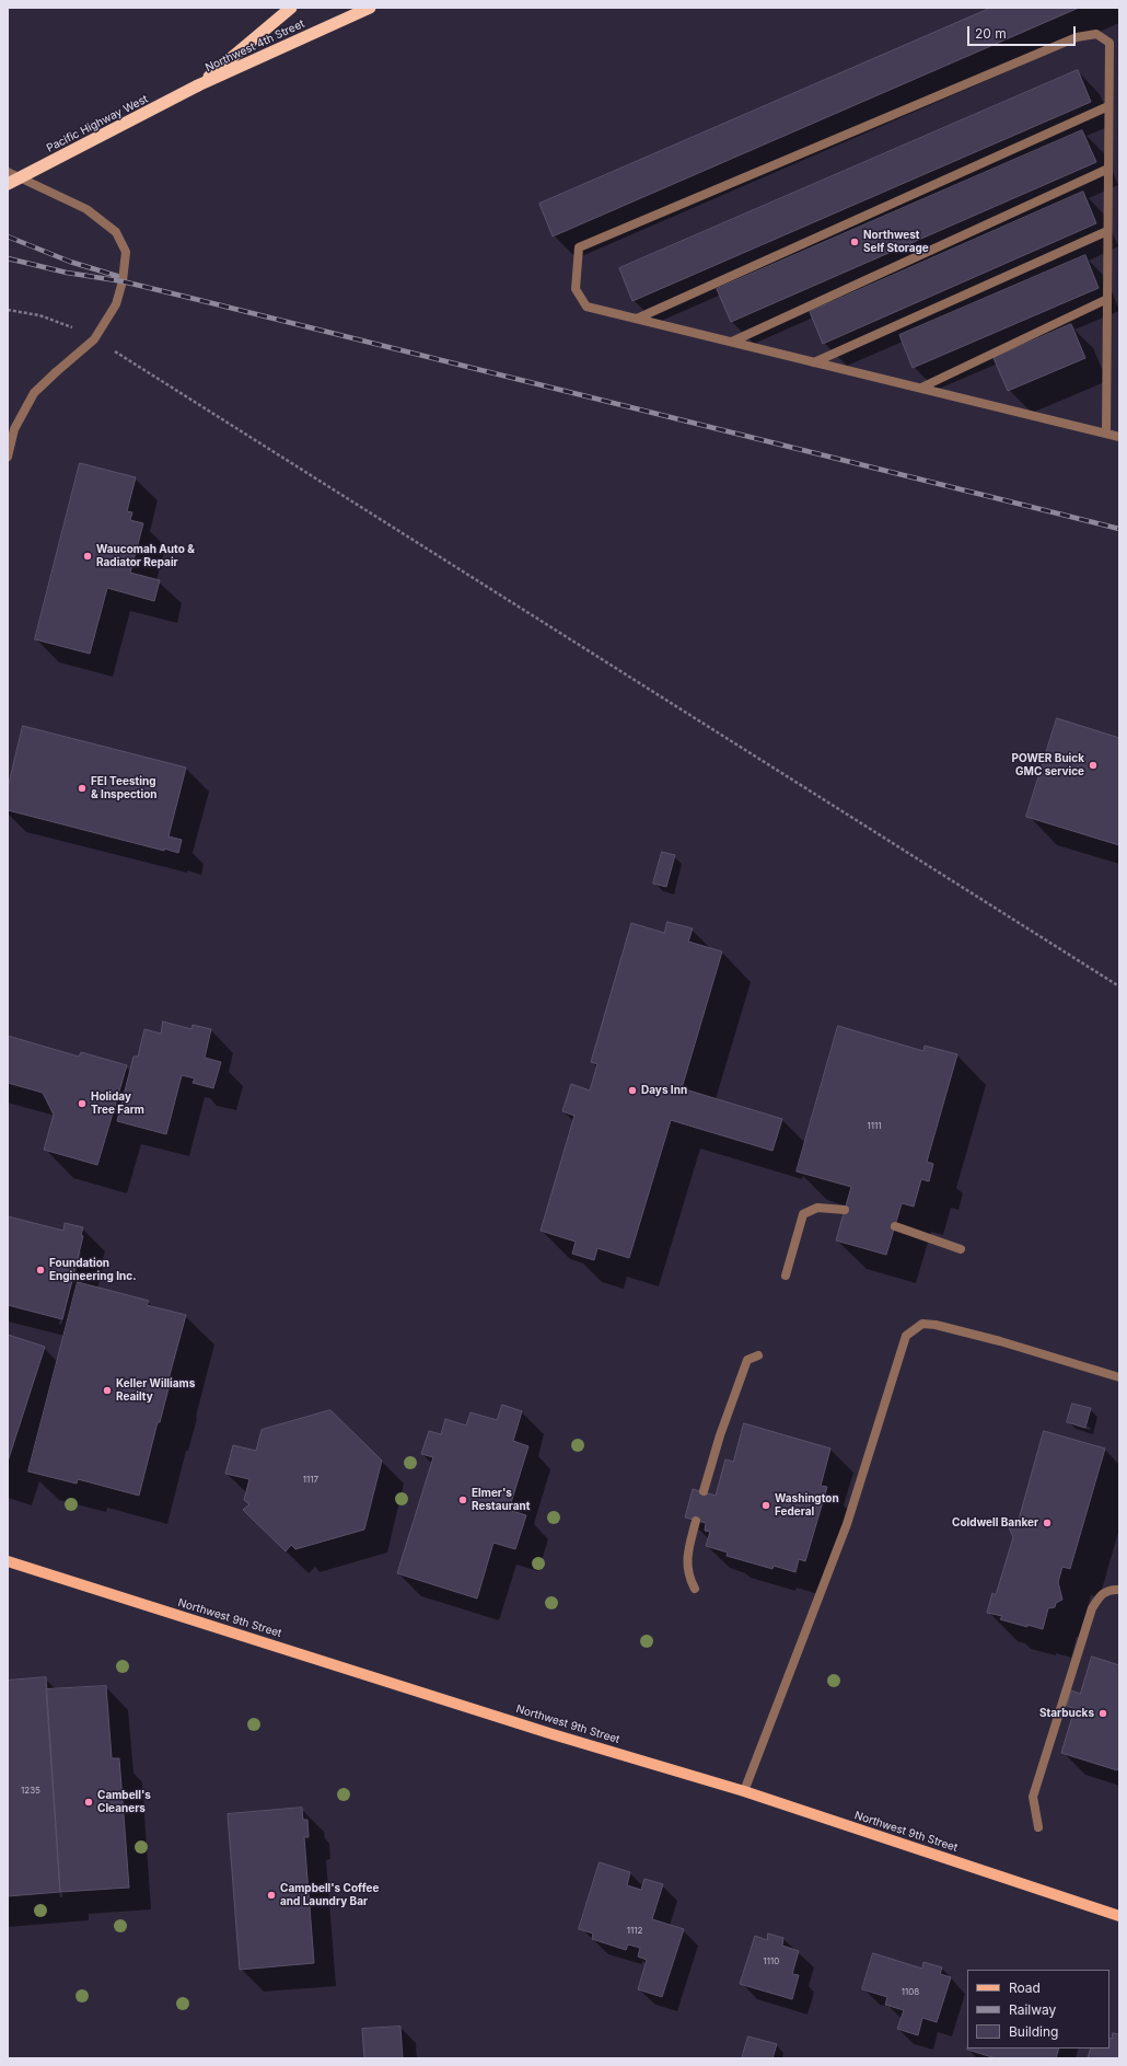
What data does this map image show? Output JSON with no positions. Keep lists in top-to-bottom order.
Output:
{
  "streets": {
    "highway": ["Northwest 4th Street", "Pacific Highway West"],
    "main road": ["Northwest 9th Street"]
  },
  "crossings": [
    ["Northwest 4th Street", "Pacific Highway West"]
  ],
  "places": [
    "Northwest Self Storage",
    "Waucomah Auto & Radiator Repair",
    "POWER Buick GMC service",
    "FEI Teesting & Inspection",
    "Days Inn",
    "Holiday Tree Farm",
    "Foundation Engineering Inc.",
    "Keller Williams Reailty",
    "Elmer's Restaurant",
    "Washington Federal",
    "Coldwell Banker",
    "Starbucks",
    "Cambell's Cleaners",
    "Campbell's Coffee and Laundry Bar"
  ],
  "house_numbers": [
    "1111",
    "1117",
    "1235",
    "1112",
    "1110",
    "1108"
  ],
  "legend": ["Road", "Railway", "Building"],
  "scale_bar": "20 m"
}
